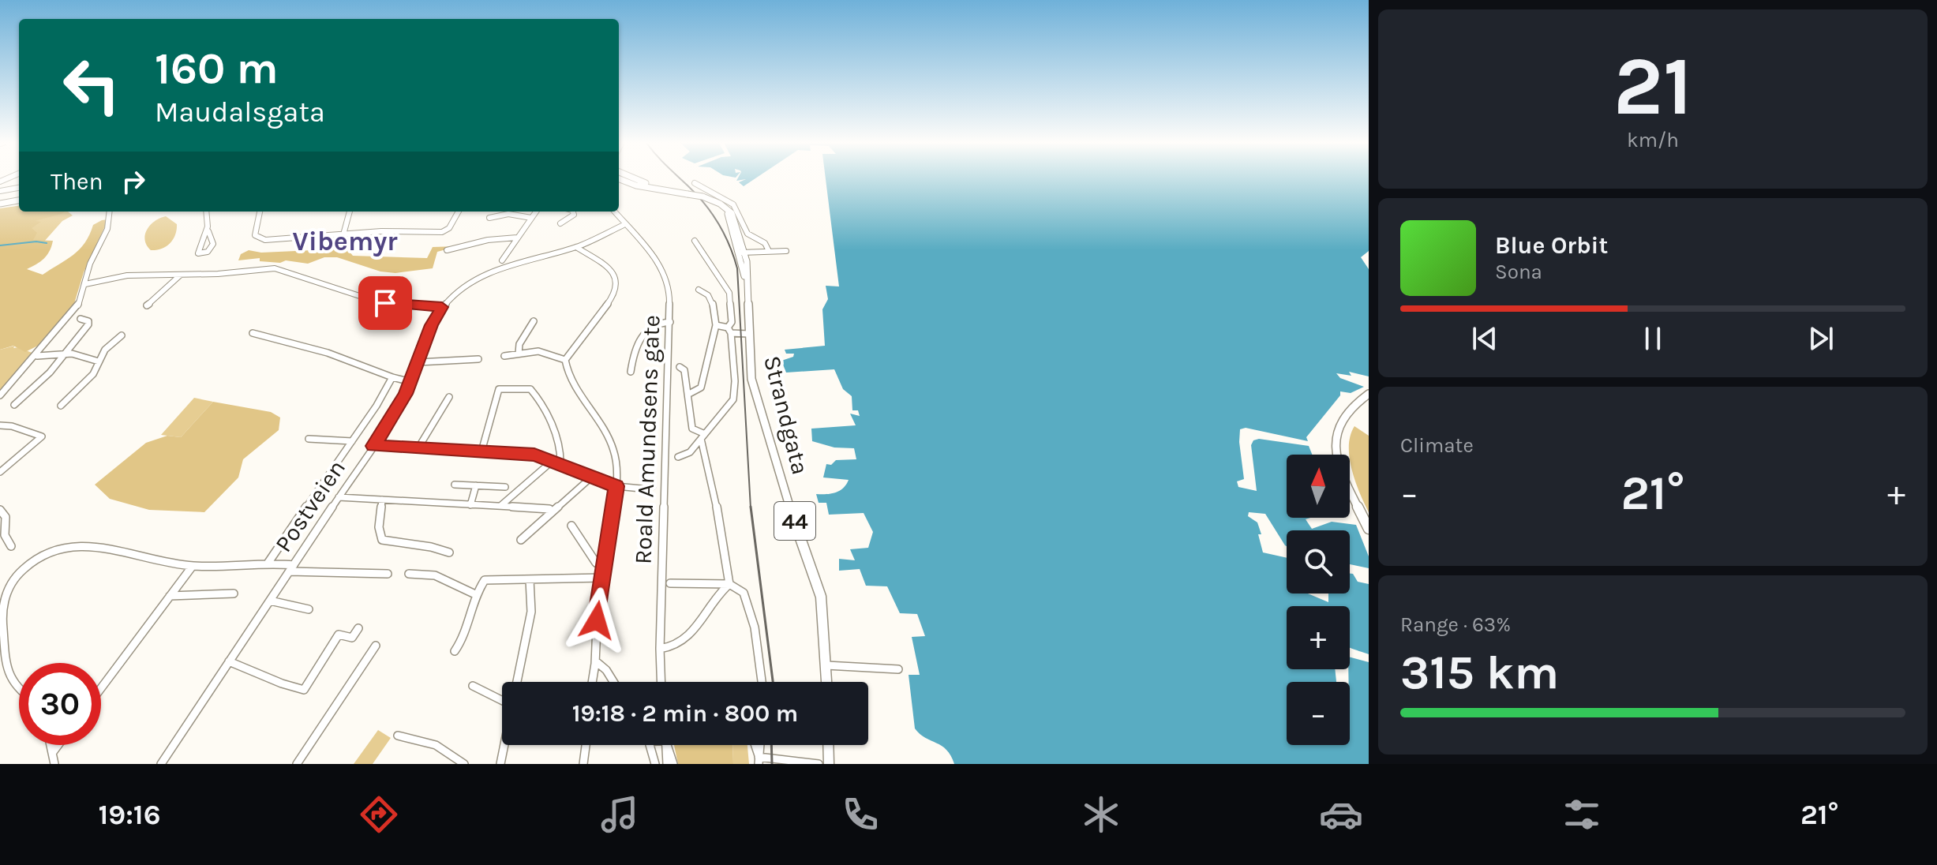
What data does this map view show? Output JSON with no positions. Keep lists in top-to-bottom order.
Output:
{
  "streets": {
    "main road": ["Strandgata", "44"],
    "street": ["Roald Amundsens gate", "Postveien"]
  },
  "crossings": [
    ["Strandgata", "44"],
    ["Roald Amundsens gate", "Postveien"]
  ],
  "districts": ["Vibemyr"],
  "north": "top",
  "page": {
    "tile": [
      ["21", "km/h"],
      "Climate",
      ["Range · 63%", "315 km"]
    ],
    "turn": ["160 m", "Maudalsgata"],
    "then": "Then",
    "song": ["Blue Orbit", "Sona"],
    "map_buttons": ["+", "−"],
    "heat": ["−", "21°", "+"],
    "limit": "30",
    "trip": "19:18 · 2 min · 800 m",
    "tabs": ["19:16", "21°"]
  }
}
